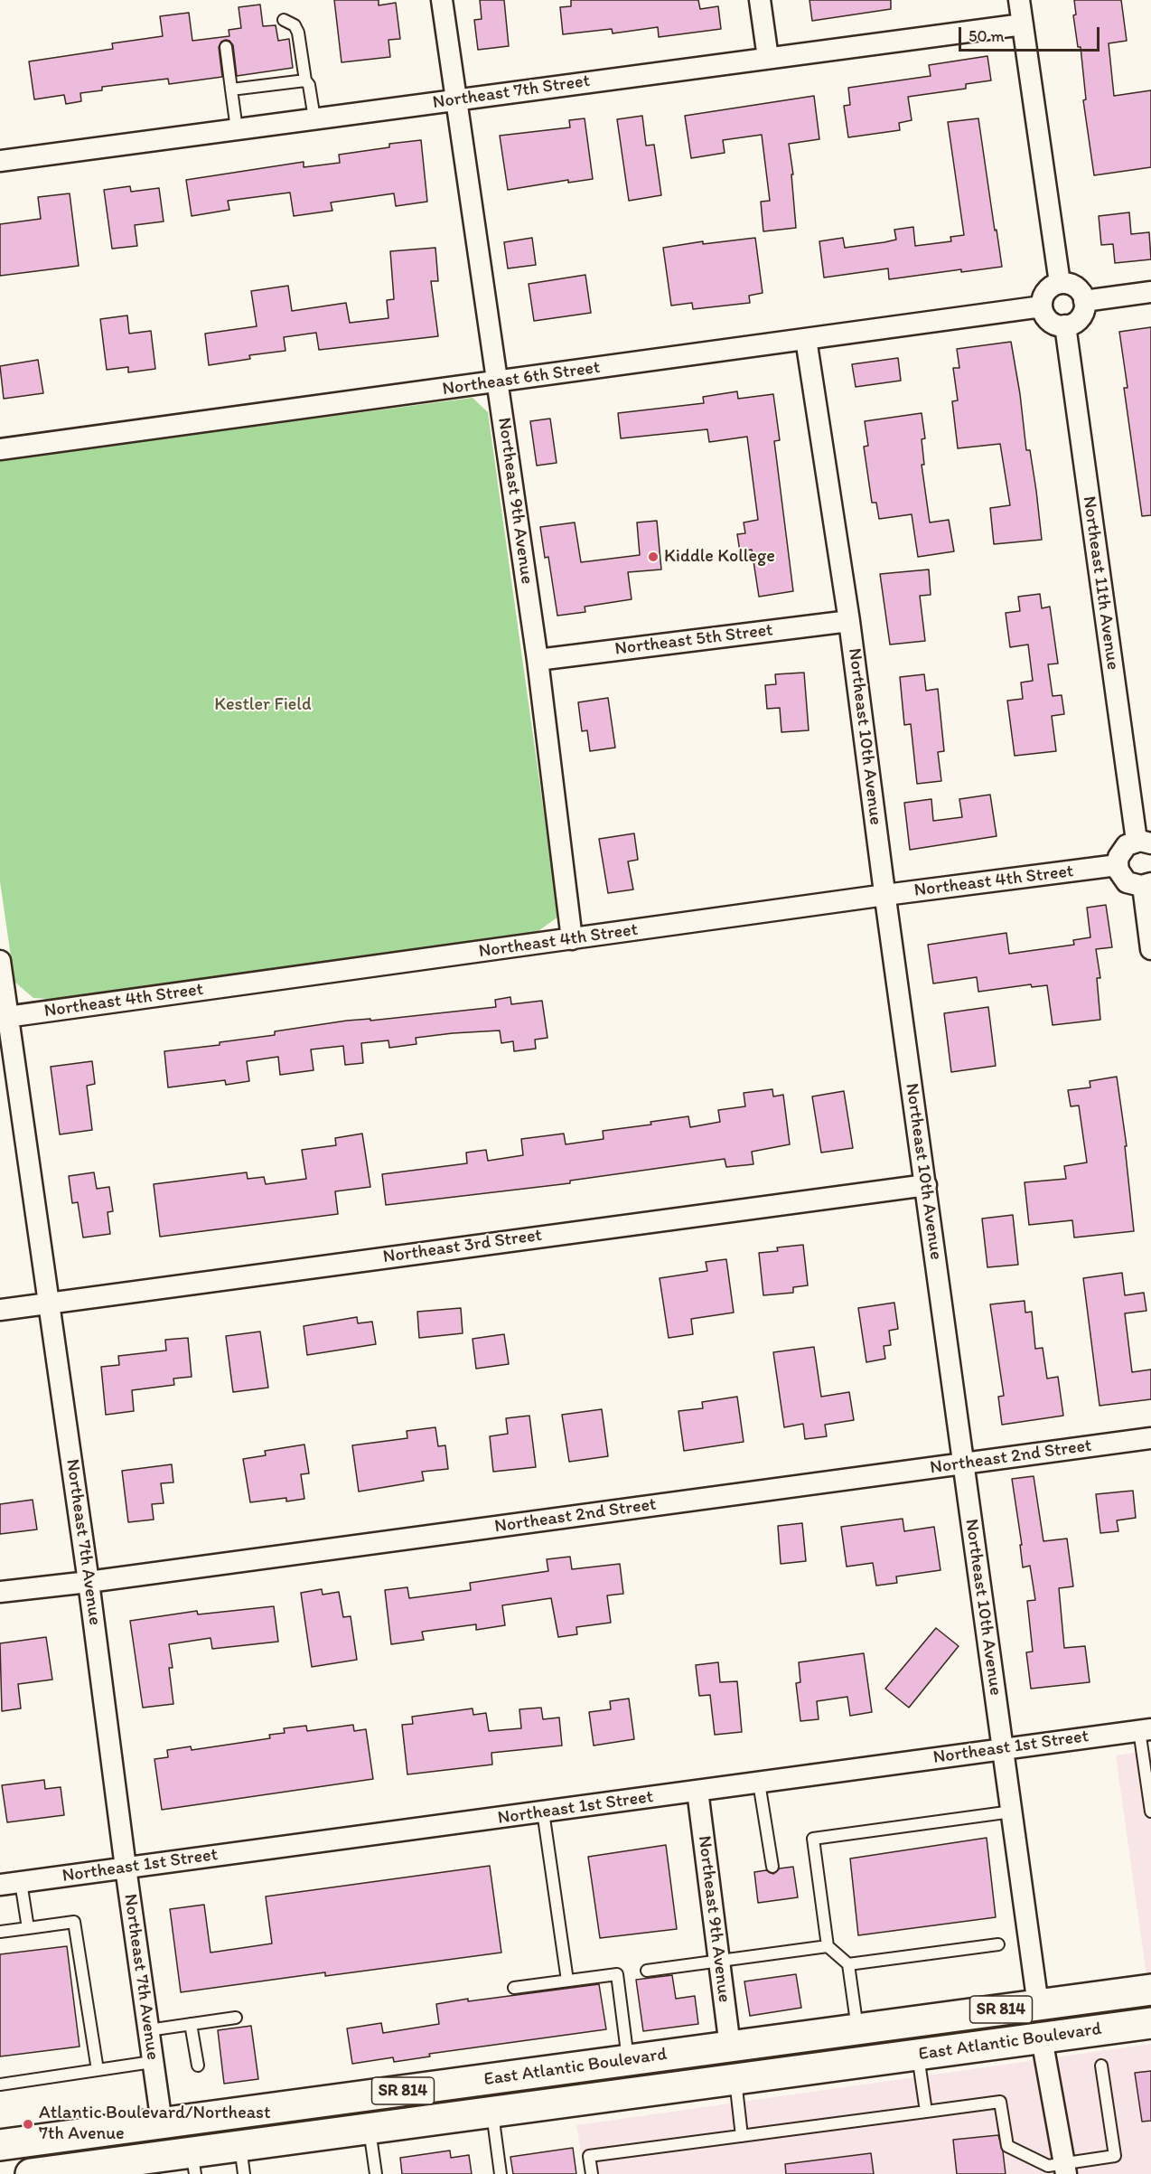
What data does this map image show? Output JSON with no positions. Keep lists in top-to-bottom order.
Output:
{
  "streets": {
    "main road": ["SR 814", "East Atlantic Boulevard"],
    "street": [
      "Northeast 7th Street",
      "Northeast 6th Street",
      "Northeast 9th Avenue",
      "Northeast 11th Avenue",
      "Northeast 5th Street",
      "Northeast 10th Avenue",
      "Northeast 4th Street",
      "Northeast 3rd Street",
      "Northeast 2nd Street",
      "Northeast 7th Avenue",
      "Northeast 1st Street"
    ]
  },
  "crossings": [
    ["Northeast 7th Street", "Northeast 9th Avenue"],
    ["Northeast 6th Street", "Northeast 9th Avenue"],
    ["Northeast 6th Street", "Northeast 11th Avenue"],
    ["Northeast 6th Street", "Northeast 10th Avenue"],
    ["Northeast 9th Avenue", "Northeast 5th Street"],
    ["Northeast 9th Avenue", "Northeast 4th Street"],
    ["Northeast 9th Avenue", "Northeast 1st Street"],
    ["Northeast 9th Avenue", "East Atlantic Boulevard"],
    ["Northeast 5th Street", "Northeast 10th Avenue"],
    ["Northeast 10th Avenue", "Northeast 4th Street"],
    ["Northeast 10th Avenue", "Northeast 3rd Street"],
    ["Northeast 10th Avenue", "Northeast 2nd Street"],
    ["Northeast 10th Avenue", "Northeast 1st Street"],
    ["Northeast 10th Avenue", "East Atlantic Boulevard"],
    ["Northeast 4th Street", "Northeast 7th Avenue"],
    ["Northeast 3rd Street", "Northeast 7th Avenue"],
    ["Northeast 2nd Street", "Northeast 7th Avenue"],
    ["Northeast 7th Avenue", "Northeast 1st Street"],
    ["Northeast 7th Avenue", "East Atlantic Boulevard"]
  ],
  "parks": ["Kestler Field"],
  "places": ["Kiddle Kollege", "Atlantic Boulevard/Northeast 7th Avenue"],
  "scale_bar": "50 m"
}
